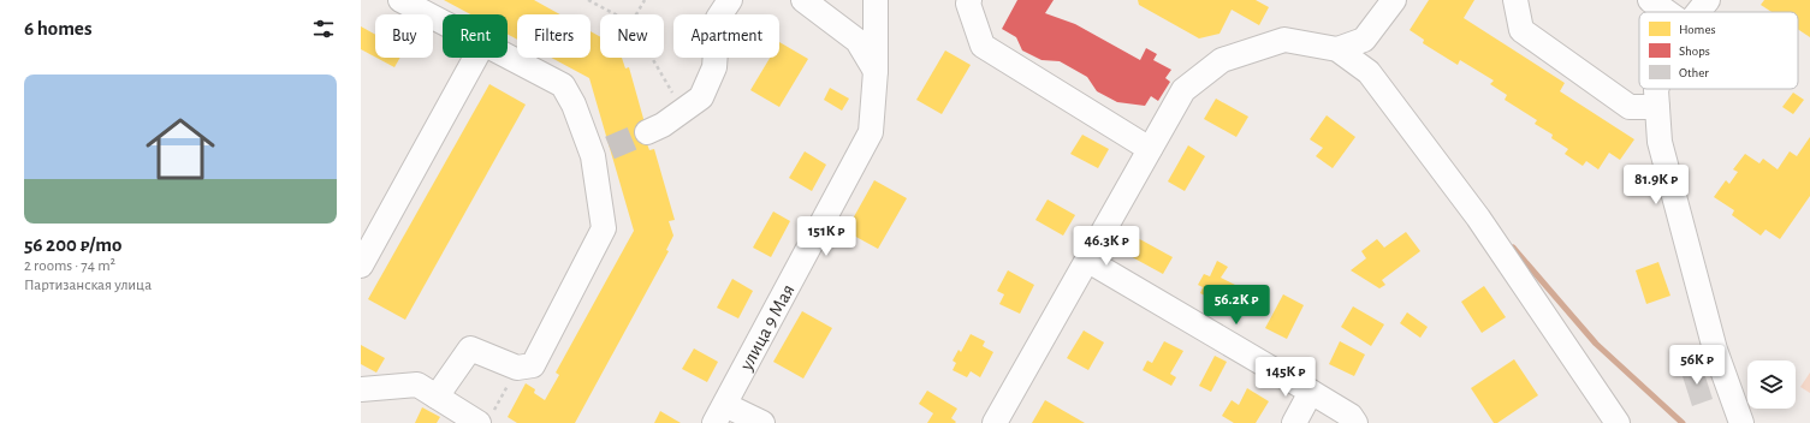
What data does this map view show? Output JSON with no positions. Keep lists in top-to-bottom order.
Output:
{
  "streets": {
    "street": ["улица 9 Мая"]
  },
  "legend": ["Homes", "Shops", "Other"],
  "page": {
    "heading": "6 homes",
    "chip": [
      "Buy",
      "Rent",
      "Filters",
      "New",
      "Apartment"
    ],
    "list": [
      {
        "name": "56 200 ₽/mo",
        "note": "2 rooms · 74 m² · Партизанская улица"
      }
    ],
    "price": [
      "81.9K ₽",
      "151K ₽",
      "46.3K ₽",
      "56.2K ₽",
      "56K ₽",
      "145K ₽"
    ]
  }
}
